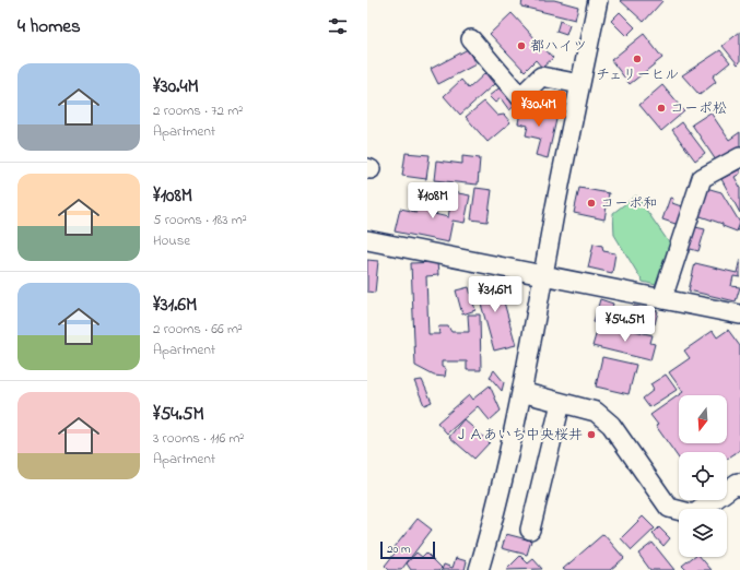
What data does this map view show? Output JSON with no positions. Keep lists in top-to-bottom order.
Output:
{
  "places": [
    "都ハイツ",
    "チェリーヒル",
    "コーポ松",
    "コーポ和",
    "ＪＡあいち中央桜井"
  ],
  "scale_bar": "20 m",
  "north": "bottom",
  "page": {
    "heading": "4 homes",
    "list": [
      {
        "name": "¥30.4M",
        "note": "2 rooms · 72 m² · Apartment"
      },
      {
        "name": "¥108M",
        "note": "5 rooms · 183 m² · House"
      },
      {
        "name": "¥31.6M",
        "note": "2 rooms · 66 m² · Apartment"
      },
      {
        "name": "¥54.5M",
        "note": "3 rooms · 116 m² · Apartment"
      }
    ],
    "price": [
      "¥30.4M",
      "¥108M",
      "¥31.6M",
      "¥54.5M"
    ],
    "scale": "20 m"
  }
}
